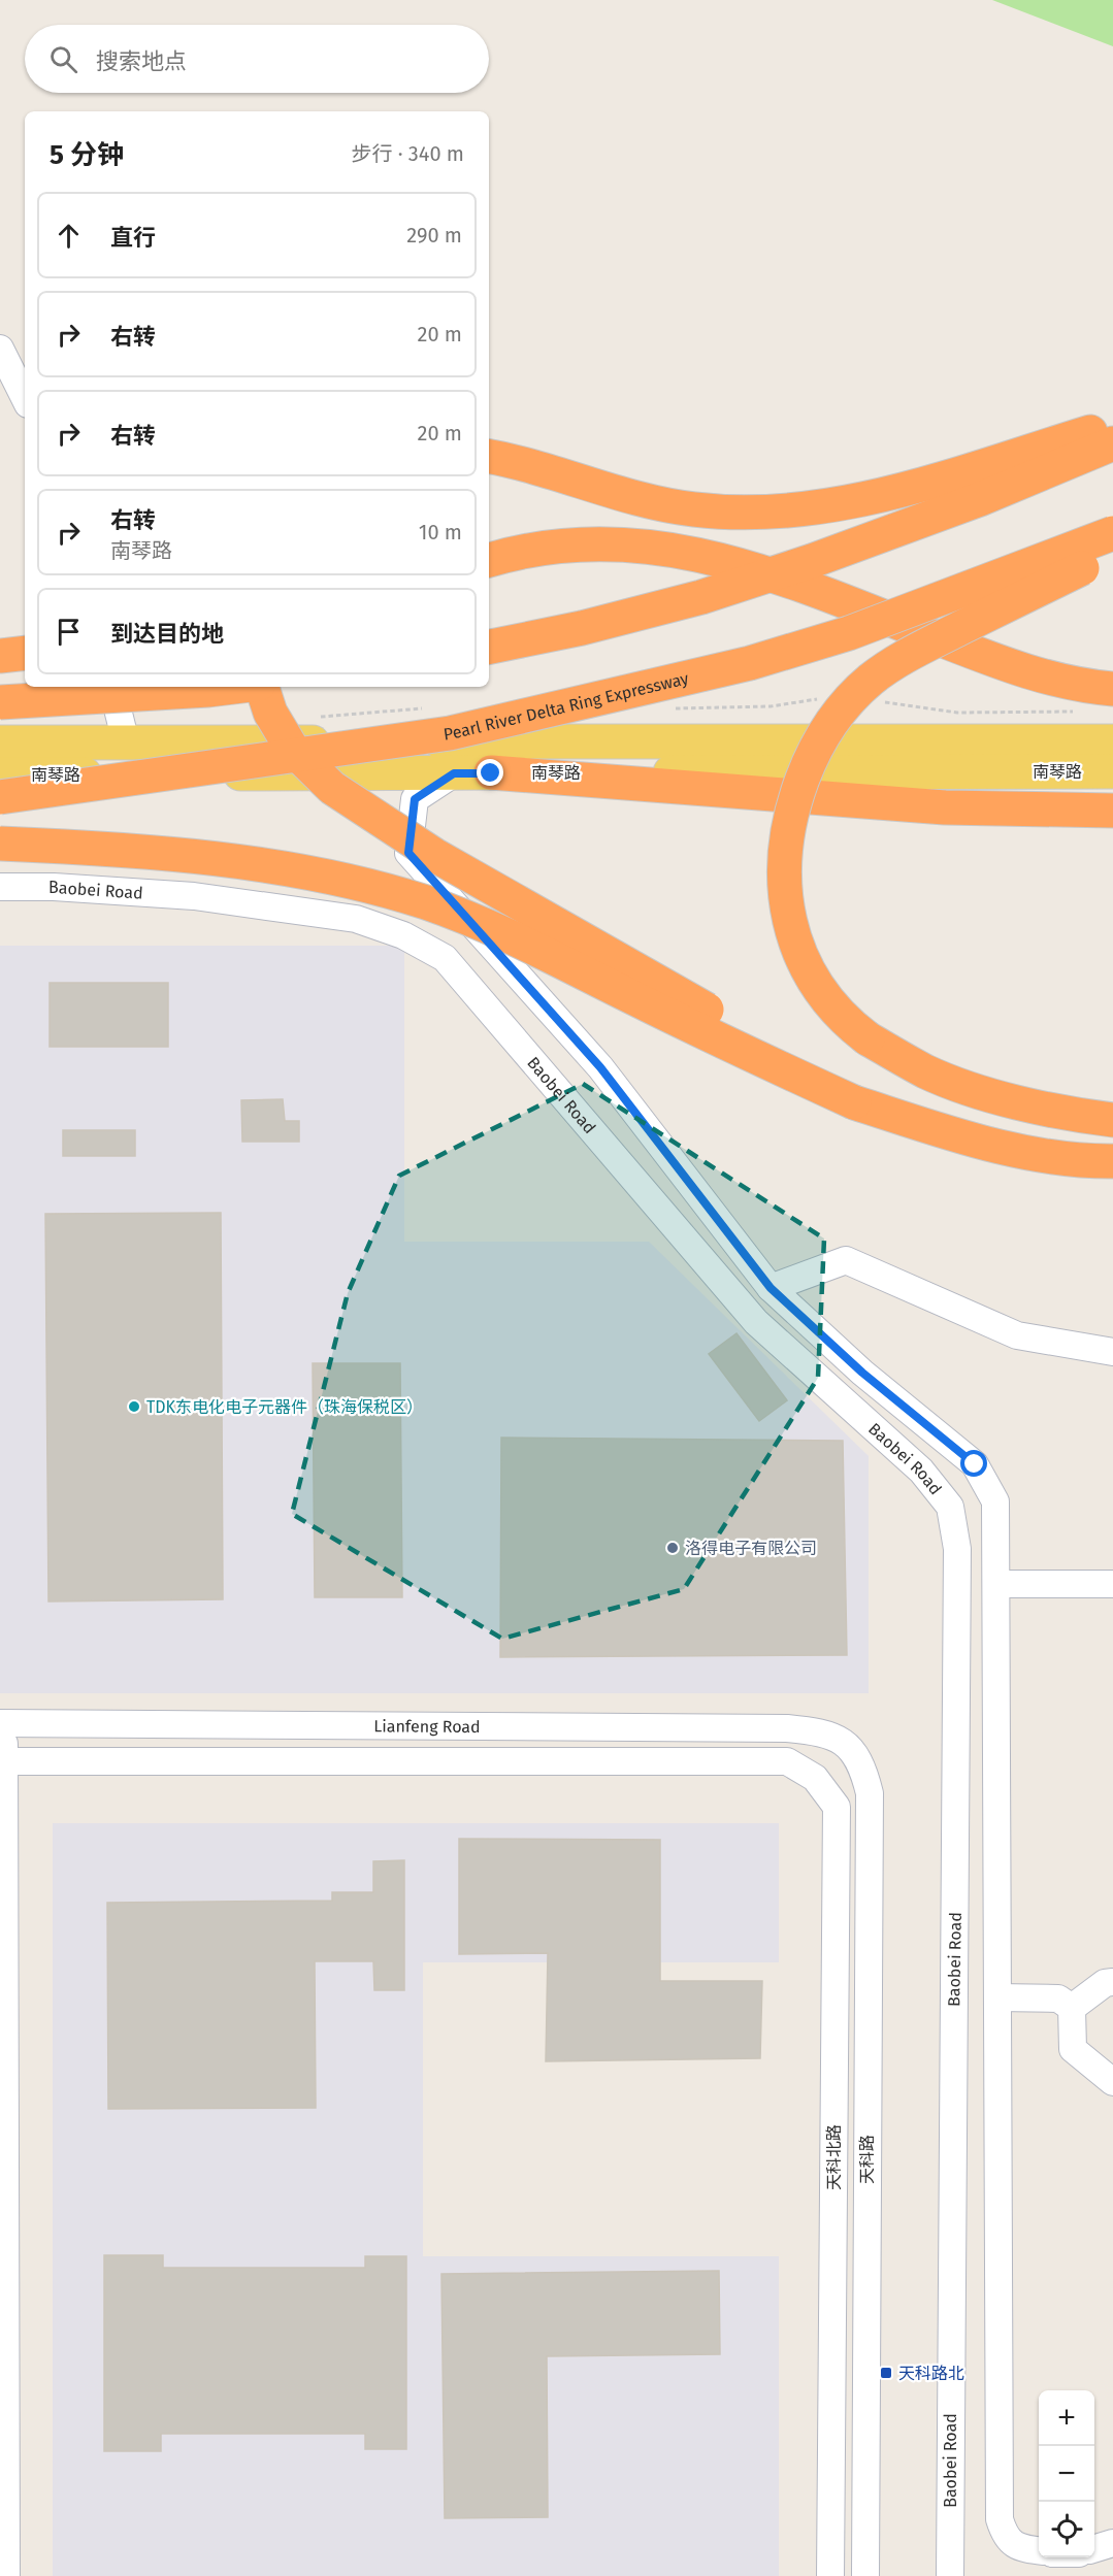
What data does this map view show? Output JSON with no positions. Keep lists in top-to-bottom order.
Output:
{
  "streets": {
    "highway": ["Pearl River Delta Ring Expressway"],
    "main road": ["南琴路"],
    "street": [
      "Baobei Road",
      "Lianfeng Road",
      "天科北路",
      "天科路"
    ]
  },
  "crossings": [
    ["Lianfeng Road", "天科路"]
  ],
  "places": {
    "other": ["TDK东电化电子元器件（珠海保税区）", "洛得电子有限公司"],
    "transit": ["天科路北"]
  },
  "page": {
    "search": "搜索地点",
    "heading": ["5 分钟", "步行 · 340 m"],
    "list": [
      ["直行", "290 m"],
      ["右转", "20 m"],
      ["右转", "20 m"],
      ["右转", "南琴路", "10 m"],
      "到达目的地"
    ],
    "map_buttons": ["+", "−"]
  }
}
